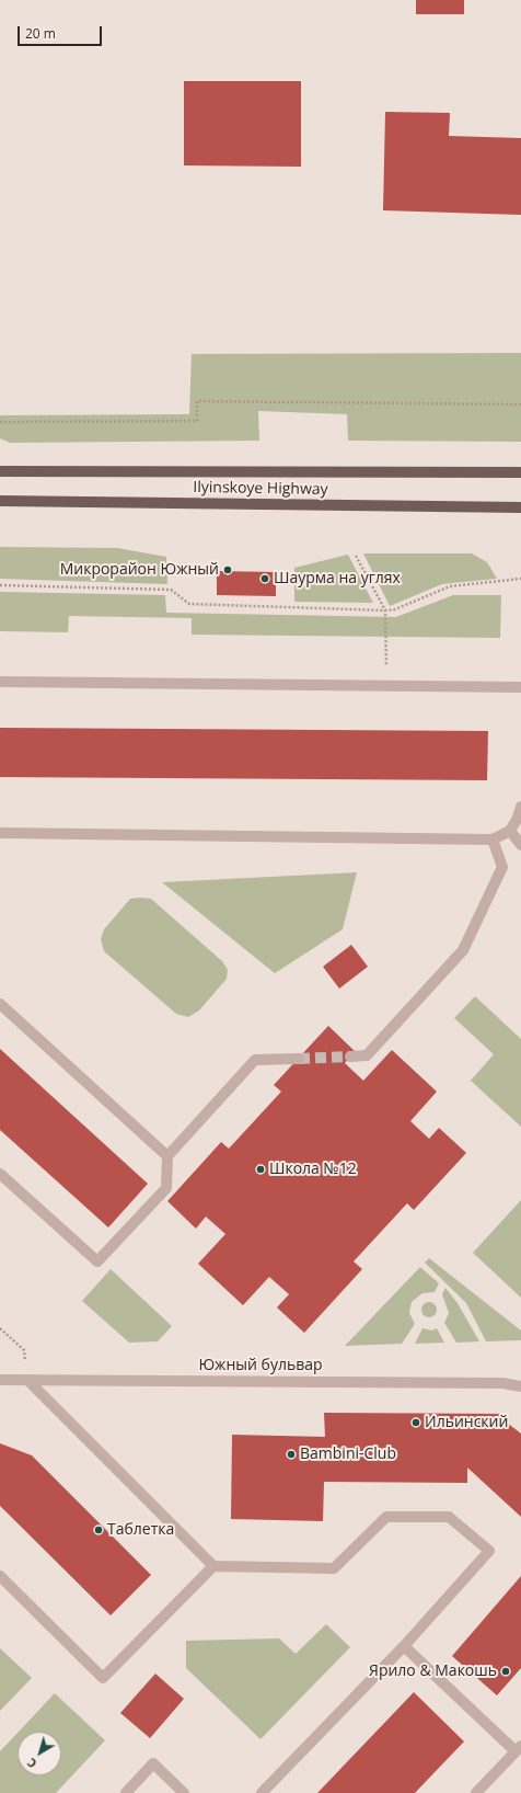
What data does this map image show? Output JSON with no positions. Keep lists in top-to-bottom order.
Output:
{
  "streets": {
    "main road": ["Ilyinskoye Highway"],
    "street": ["Южный бульвар"]
  },
  "places": [
    "Микрорайон Южный",
    "Шаурма на углях",
    "Школа №12",
    "Ильинский",
    "Bambini-Club",
    "Таблетка",
    "Ярило & Макошь"
  ],
  "scale_bar": "20 m",
  "north": "bottom left"
}
